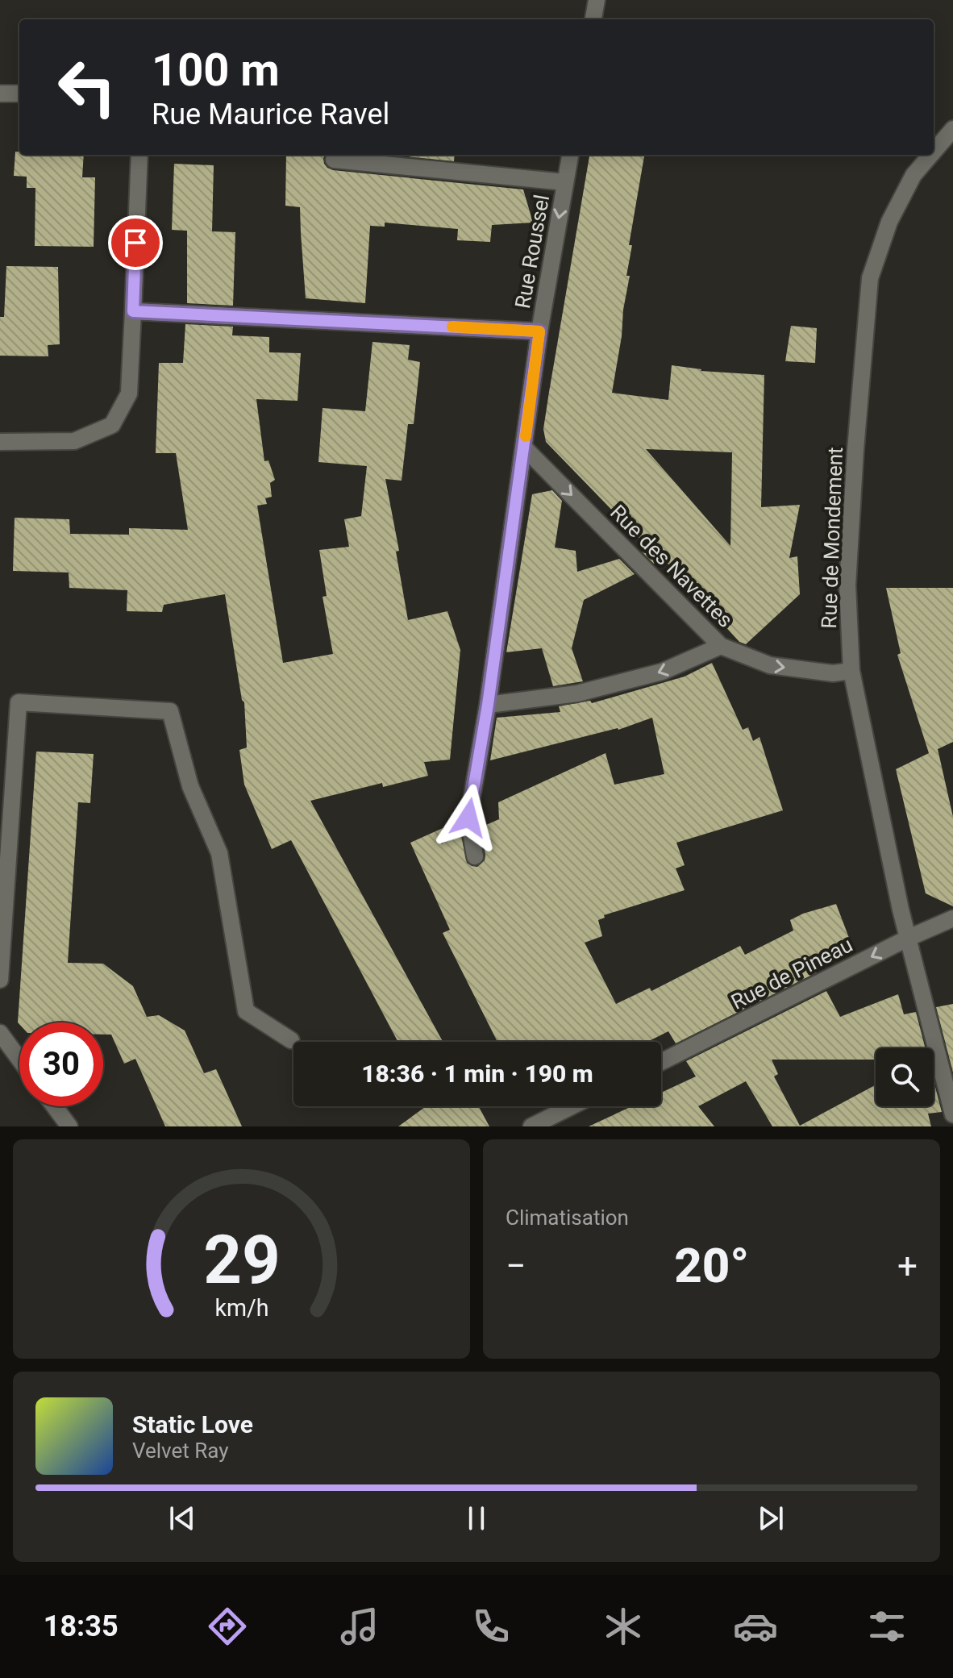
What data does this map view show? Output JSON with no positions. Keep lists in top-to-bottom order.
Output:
{
  "streets": {
    "street": [
      "Rue Roussel",
      "Rue de Mondement",
      "Rue des Navettes",
      "Rue de Pineau"
    ]
  },
  "crossings": [
    ["Rue Roussel", "Rue des Navettes"],
    ["Rue de Mondement", "Rue des Navettes"],
    ["Rue de Mondement", "Rue de Pineau"]
  ],
  "one_way": ["Rue des Navettes", "Rue de Pineau"],
  "page": {
    "turn": ["100 m", "Rue Maurice Ravel"],
    "limit": "30",
    "trip": "18:36 · 1 min · 190 m",
    "tile": "Climatisation",
    "heat": ["−", "20°", "+"],
    "song": ["Static Love", "Velvet Ray"],
    "tabs": "18:35",
    "gauge": ["29", "km/h"]
  }
}
